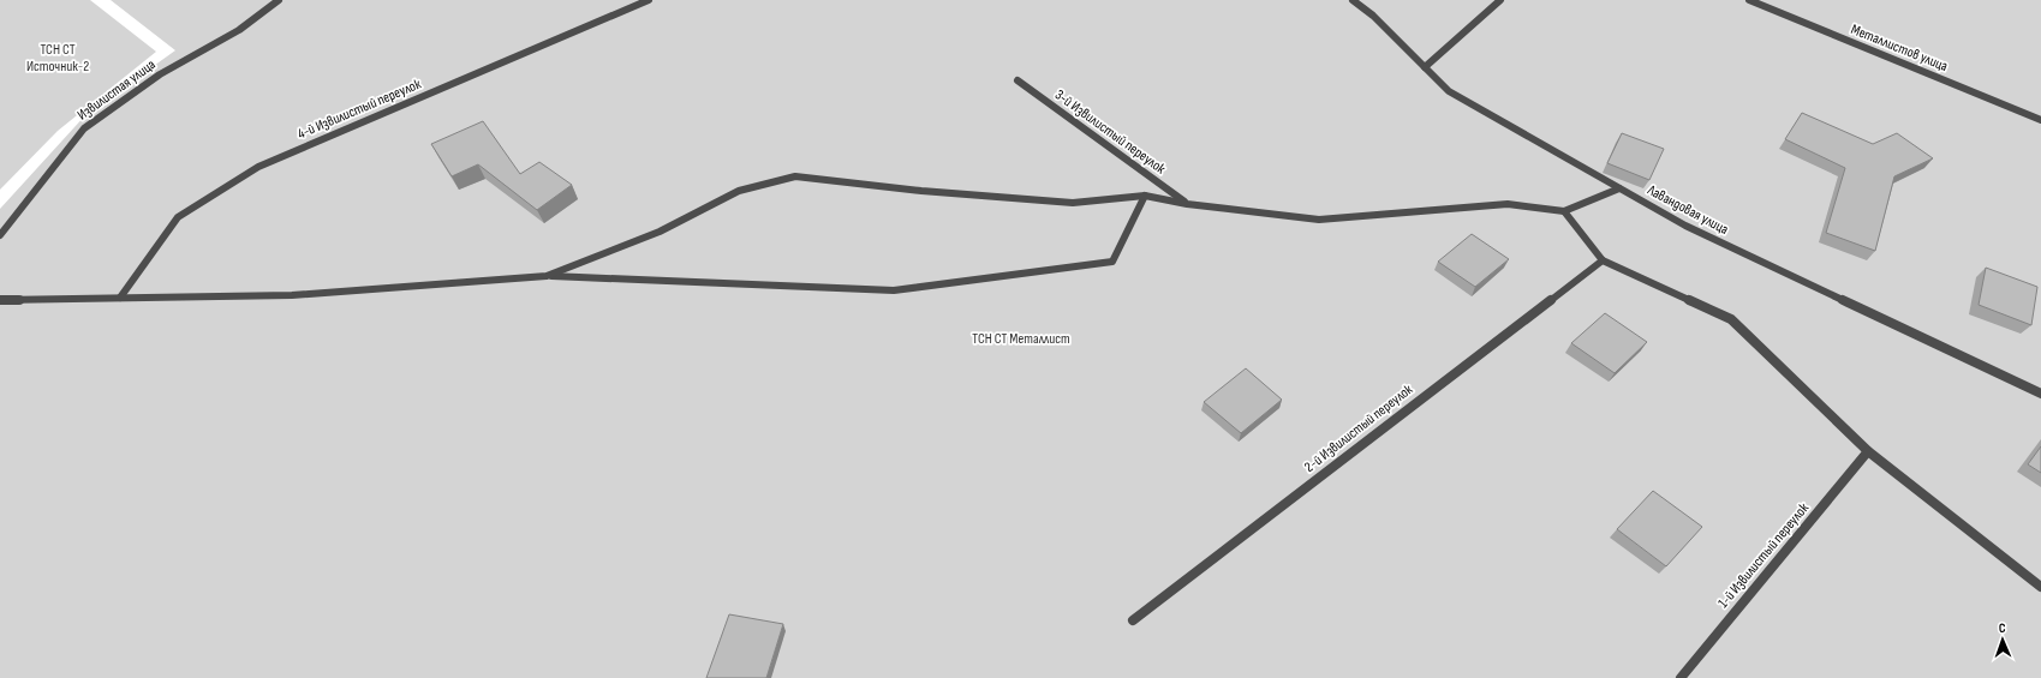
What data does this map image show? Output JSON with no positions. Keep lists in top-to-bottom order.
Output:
{
  "streets": {
    "street": [
      "Металлистов улица",
      "Извилистая улица",
      "4-й Извилистый переулок",
      "3-й Извилистый переулок",
      "Лавандовая улица",
      "2-й Извилистый переулок",
      "1-й Извилистый переулок"
    ]
  },
  "parks": ["ТСН СТ Источник-2", "ТСН СТ Металлист"],
  "north": "top"
}
